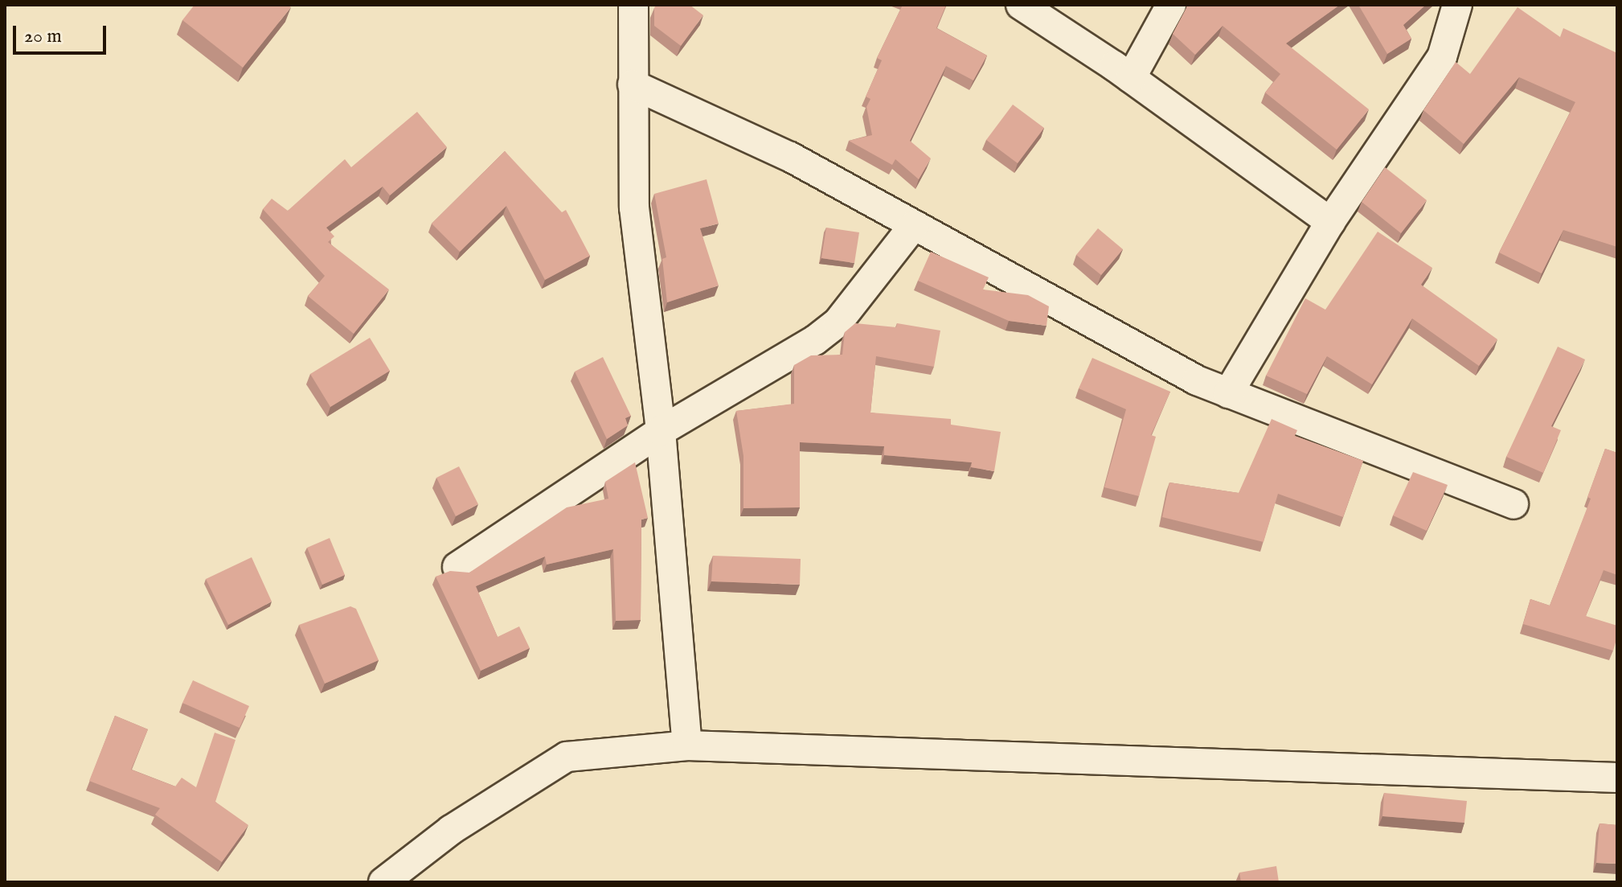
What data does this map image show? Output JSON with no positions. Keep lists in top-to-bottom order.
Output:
{
  "scale_bar": "20 m"
}
